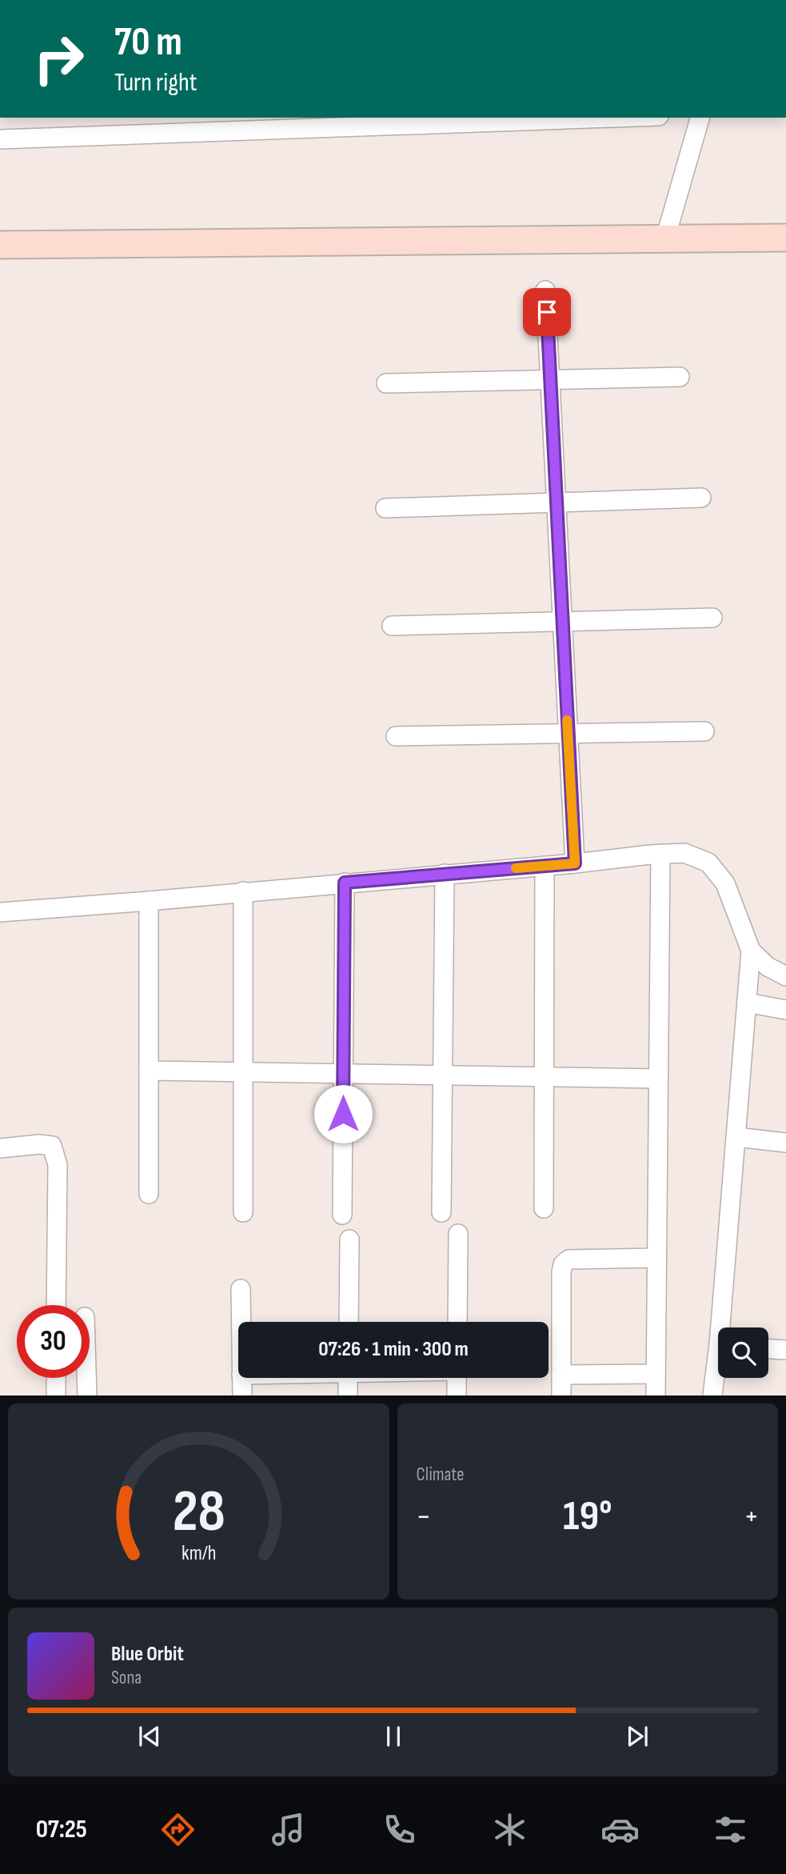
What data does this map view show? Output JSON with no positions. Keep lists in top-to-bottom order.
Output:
{
  "page": {
    "turn": ["70 m", "Turn right"],
    "limit": "30",
    "trip": "07:26 · 1 min · 300 m",
    "tile": "Climate",
    "heat": ["−", "19°", "+"],
    "song": ["Blue Orbit", "Sona"],
    "tabs": "07:25",
    "gauge": ["28", "km/h"]
  }
}
